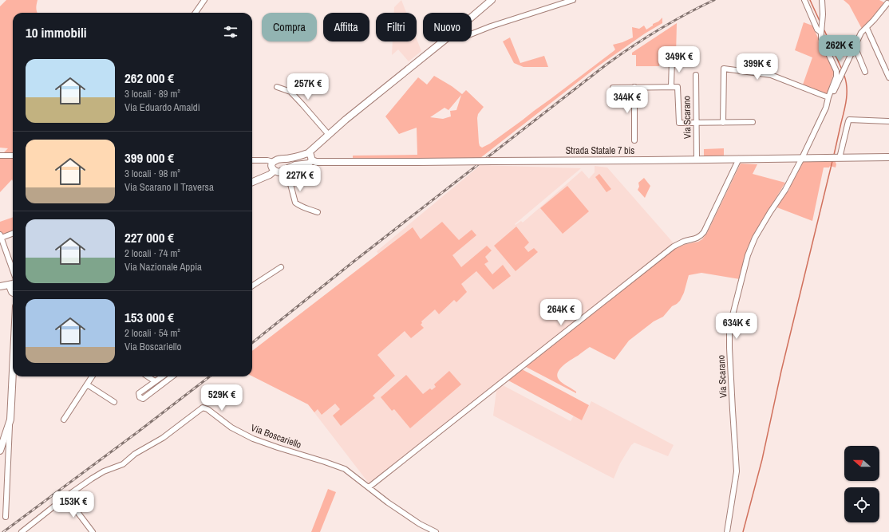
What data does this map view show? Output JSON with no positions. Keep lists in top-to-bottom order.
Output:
{
  "streets": {
    "main road": ["Strada Statale 7 bis"],
    "street": ["Via Scarano", "Via Boscariello"]
  },
  "crossings": [
    ["Via Scarano", "Strada Statale 7 bis"]
  ],
  "north": "left",
  "page": {
    "chip": [
      "Compra",
      "Affitta",
      "Filtri",
      "Nuovo"
    ],
    "heading": "10 immobili",
    "price": [
      "262K €",
      "349K €",
      "399K €",
      "257K €",
      "344K €",
      "227K €",
      "264K €",
      "634K €",
      "529K €",
      "153K €"
    ],
    "list": [
      {
        "name": "262 000 €",
        "note": "3 locali · 89 m² · Via Eduardo Amaldi"
      },
      {
        "name": "399 000 €",
        "note": "3 locali · 98 m² · Via Scarano II Traversa"
      },
      {
        "name": "227 000 €",
        "note": "2 locali · 74 m² · Via Nazionale Appia"
      },
      {
        "name": "153 000 €",
        "note": "2 locali · 54 m² · Via Boscariello"
      }
    ]
  }
}
